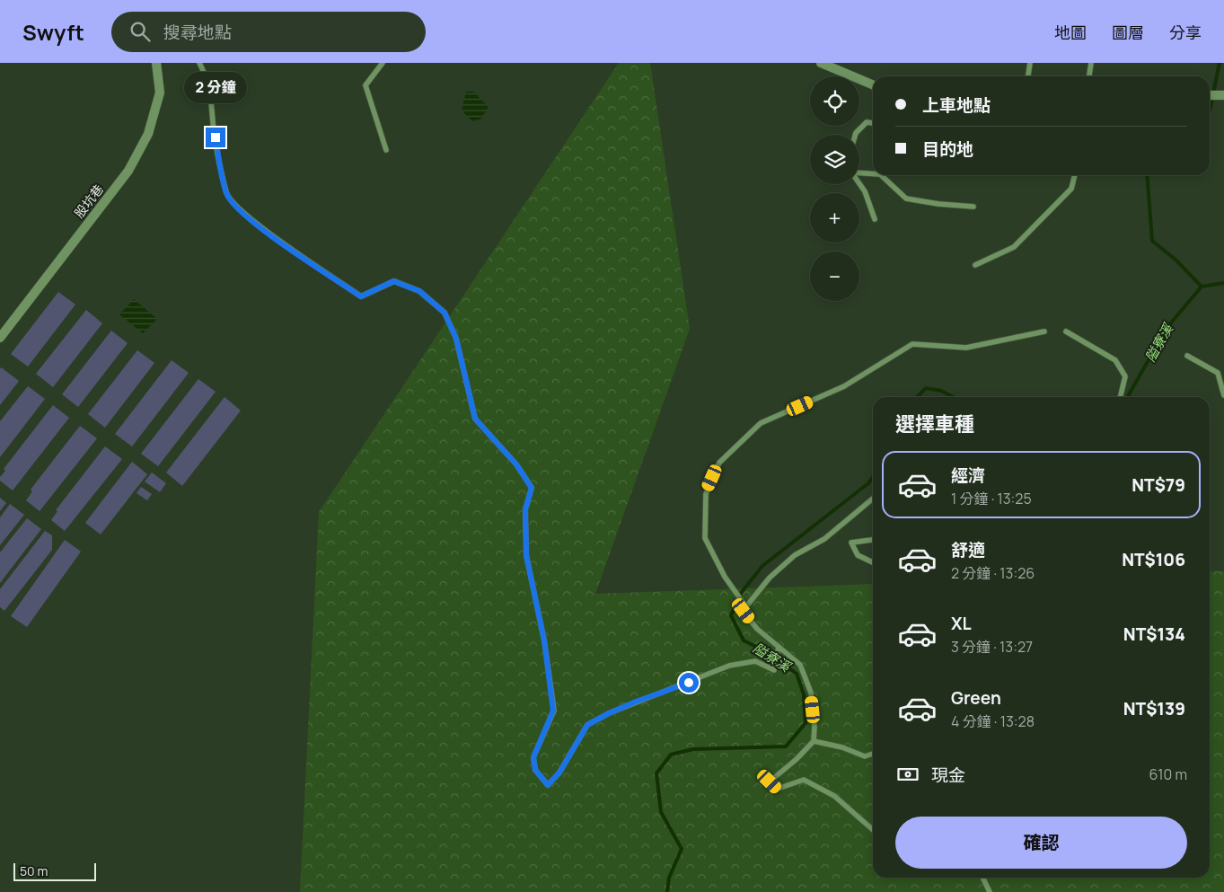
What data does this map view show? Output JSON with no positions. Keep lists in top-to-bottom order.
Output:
{
  "streets": {
    "street": ["股坑巷"]
  },
  "water": ["隘寮溪"],
  "scale_bar": "50 m",
  "page": {
    "header": "Swyft",
    "search": "搜尋地點",
    "nav": ["地圖", "圖層", "分享"],
    "bubble": "2 分鐘",
    "map_buttons": ["+", "−"],
    "banner": ["上車地點", "目的地"],
    "heading": "選擇車種",
    "list": [
      {
        "name": "經濟",
        "note": "1 分鐘 · 13:25",
        "value": "NT$79"
      },
      {
        "name": "舒適",
        "note": "2 分鐘 · 13:26",
        "value": "NT$106"
      },
      {
        "name": "XL",
        "note": "3 分鐘 · 13:27",
        "value": "NT$134"
      },
      {
        "name": "Green",
        "note": "4 分鐘 · 13:28",
        "value": "NT$139"
      }
    ],
    "pay": ["現金", "610 m"],
    "buttons": "確認",
    "scale": "50 m"
  }
}
